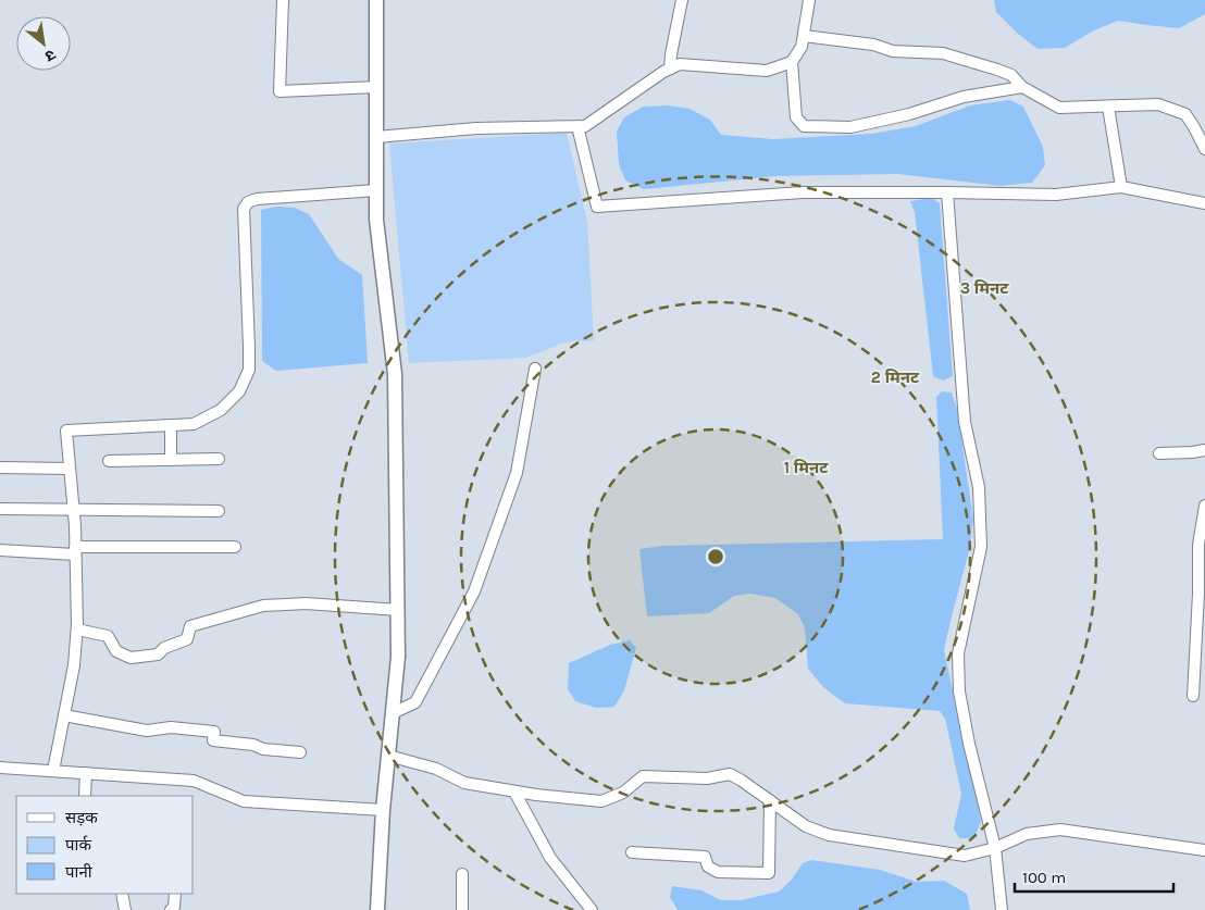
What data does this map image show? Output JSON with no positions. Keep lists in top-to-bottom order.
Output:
{
  "legend": ["सड़क", "पार्क", "पानी"],
  "scale_bar": "100 m",
  "north": "bottom right",
  "rings": ["3 मिनट", "2 मिनट", "1 मिनट"]
}
